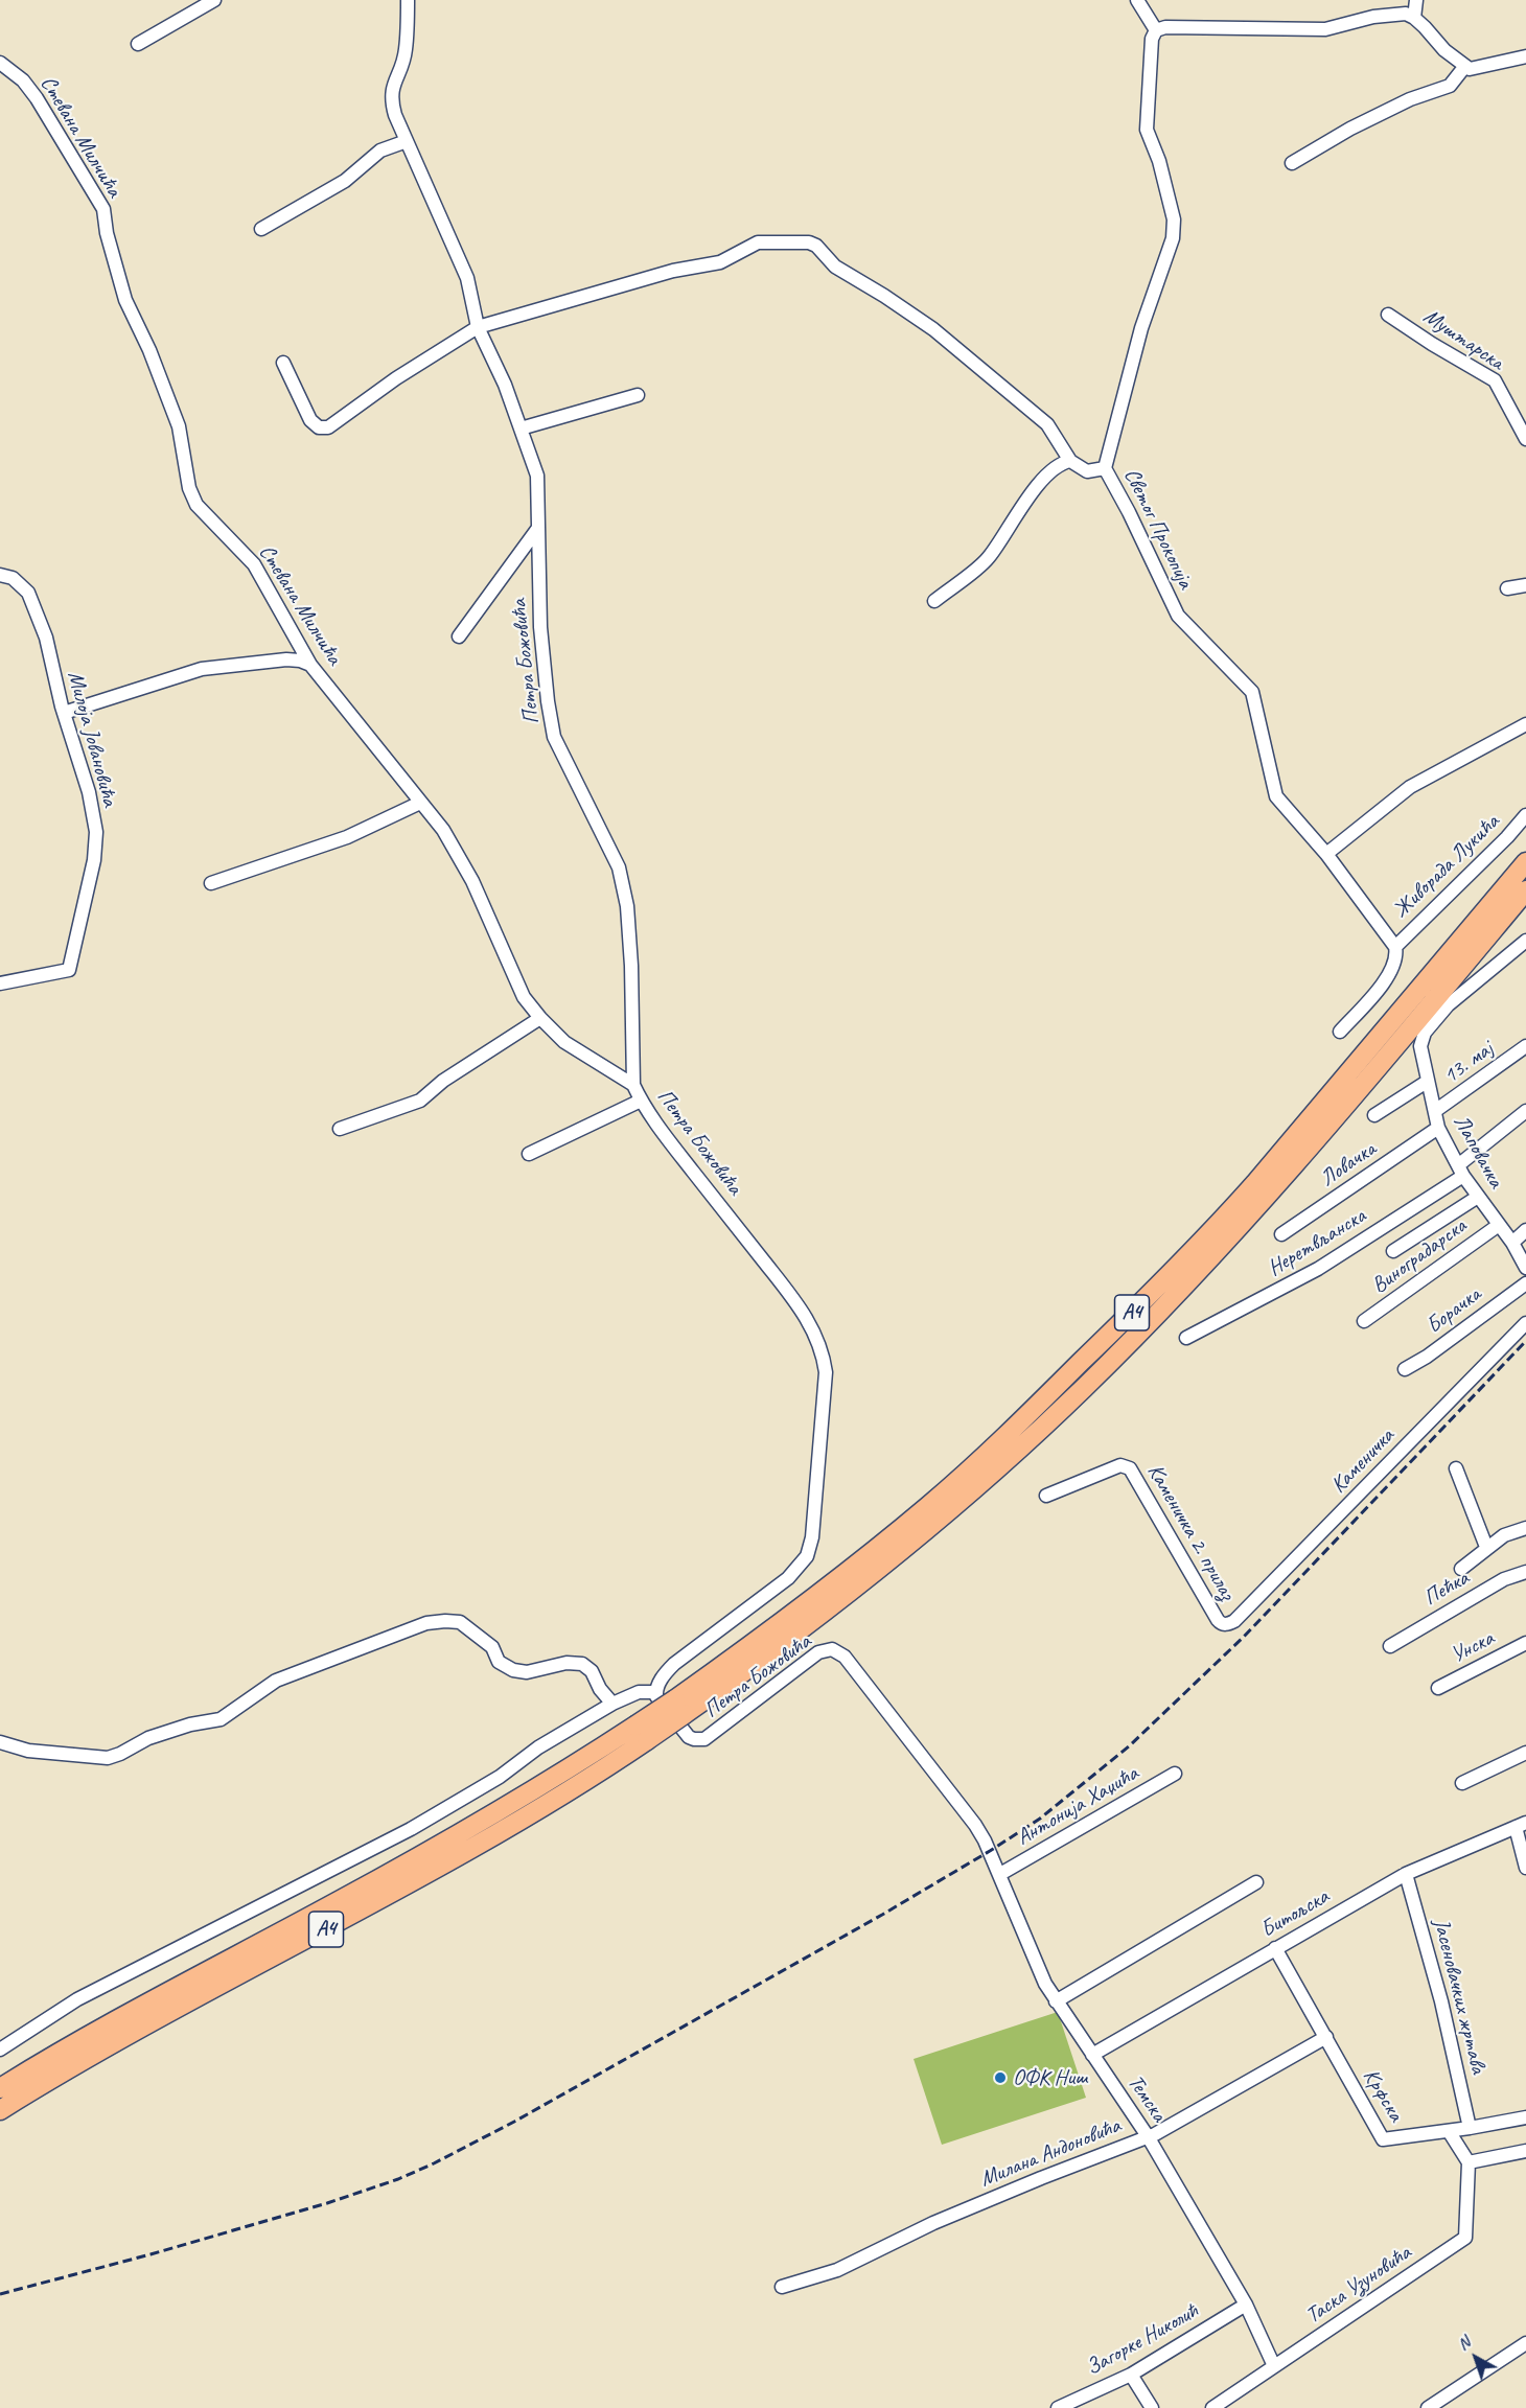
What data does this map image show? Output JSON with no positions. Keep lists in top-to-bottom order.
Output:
{
  "streets": {
    "highway": ["A4"],
    "street": [
      "Стевана Милчића",
      "Муштарска",
      "Светог Прокопија",
      "Петра Божовића",
      "Милоја Јовановића",
      "Живорада Лукића",
      "13. мај",
      "Лаповачка",
      "Ловачка",
      "Неретвљанска",
      "Виноградарска",
      "Борачка",
      "Каменичка",
      "Каменичка 2. прилаз",
      "Пећка",
      "Унска",
      "Антонија Хаџића",
      "Битољска",
      "Јасеновачких жртава",
      "Крфска",
      "Темска",
      "Милана Андоновића",
      "Таска Узуновића",
      "Загорке Николић"
    ]
  },
  "crossings": [
    ["Стевана Милчића", "Петра Божовића"],
    ["Светог Прокопија", "Живорада Лукића"],
    ["Петра Божовића", "Темска"],
    ["13. мај", "Лаповачка"],
    ["Лаповачка", "Ловачка"],
    ["Лаповачка", "Неретвљанска"],
    ["Лаповачка", "Виноградарска"],
    ["Каменичка", "Каменичка 2. прилаз"],
    ["Антонија Хаџића", "Темска"],
    ["Битољска", "Јасеновачких жртава"],
    ["Битољска", "Крфска"],
    ["Битољска", "Темска"],
    ["Јасеновачких жртава", "Крфска"],
    ["Крфска", "Милана Андоновића"],
    ["Темска", "Милана Андоновића"],
    ["Темска", "Таска Узуновића"],
    ["Темска", "Загорке Николић"]
  ],
  "places": ["ОФК Ниш"],
  "north": "top left"
}
